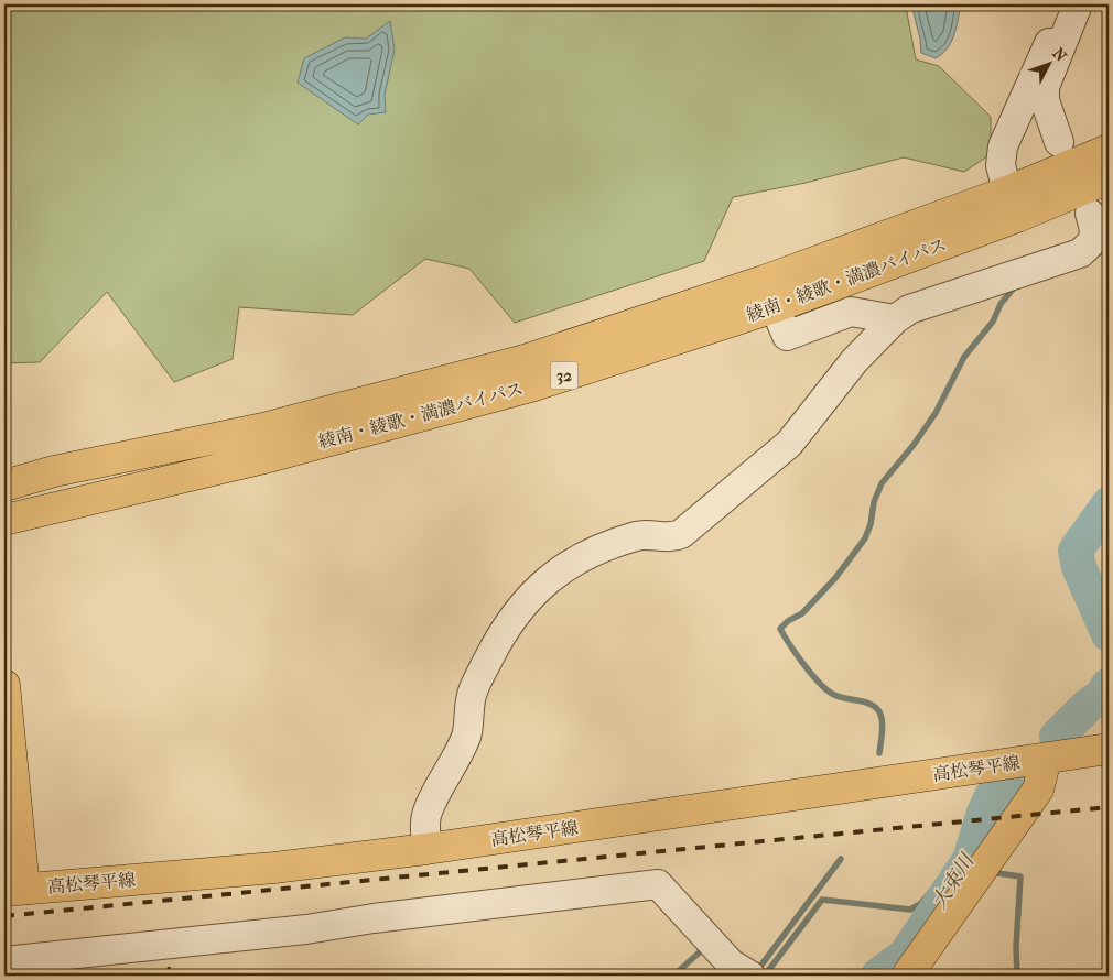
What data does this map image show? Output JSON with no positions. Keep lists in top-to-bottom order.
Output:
{
  "streets": {
    "main road": ["綾南・綾歌・満濃バイパス", "32", "高松琴平線"]
  },
  "water": ["大束川"],
  "north": "top right"
}
